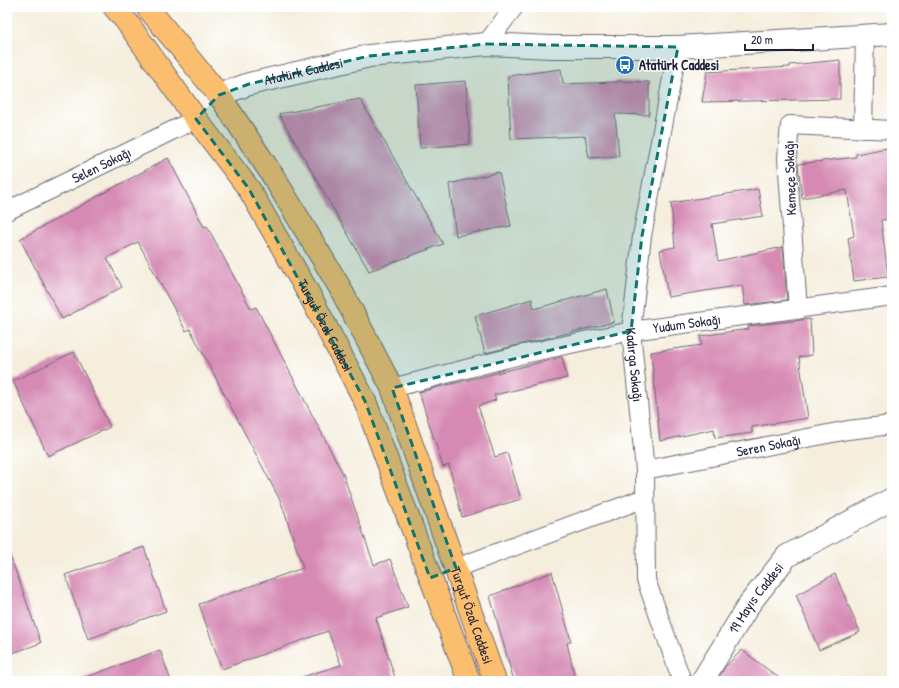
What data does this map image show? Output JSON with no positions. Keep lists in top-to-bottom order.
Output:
{
  "streets": {
    "main road": ["Turgut Özal Caddesi"],
    "street": [
      "Atatürk Caddesi",
      "Selen Sokağı",
      "Kemeçe Sokağı",
      "Yudum Sokağı",
      "Kadırga Sokağı",
      "Seren Sokağı",
      "19 Mayıs Caddesi"
    ]
  },
  "crossings": [
    ["Atatürk Caddesi", "Turgut Özal Caddesi"],
    ["Atatürk Caddesi", "Kadırga Sokağı"],
    ["Selen Sokağı", "Turgut Özal Caddesi"],
    ["Kemeçe Sokağı", "Yudum Sokağı"],
    ["Yudum Sokağı", "Turgut Özal Caddesi"],
    ["Yudum Sokağı", "Kadırga Sokağı"],
    ["Kadırga Sokağı", "Seren Sokağı"]
  ],
  "places": {
    "bus stop": ["Atatürk Caddesi"]
  },
  "scale_bar": "20 m"
}
